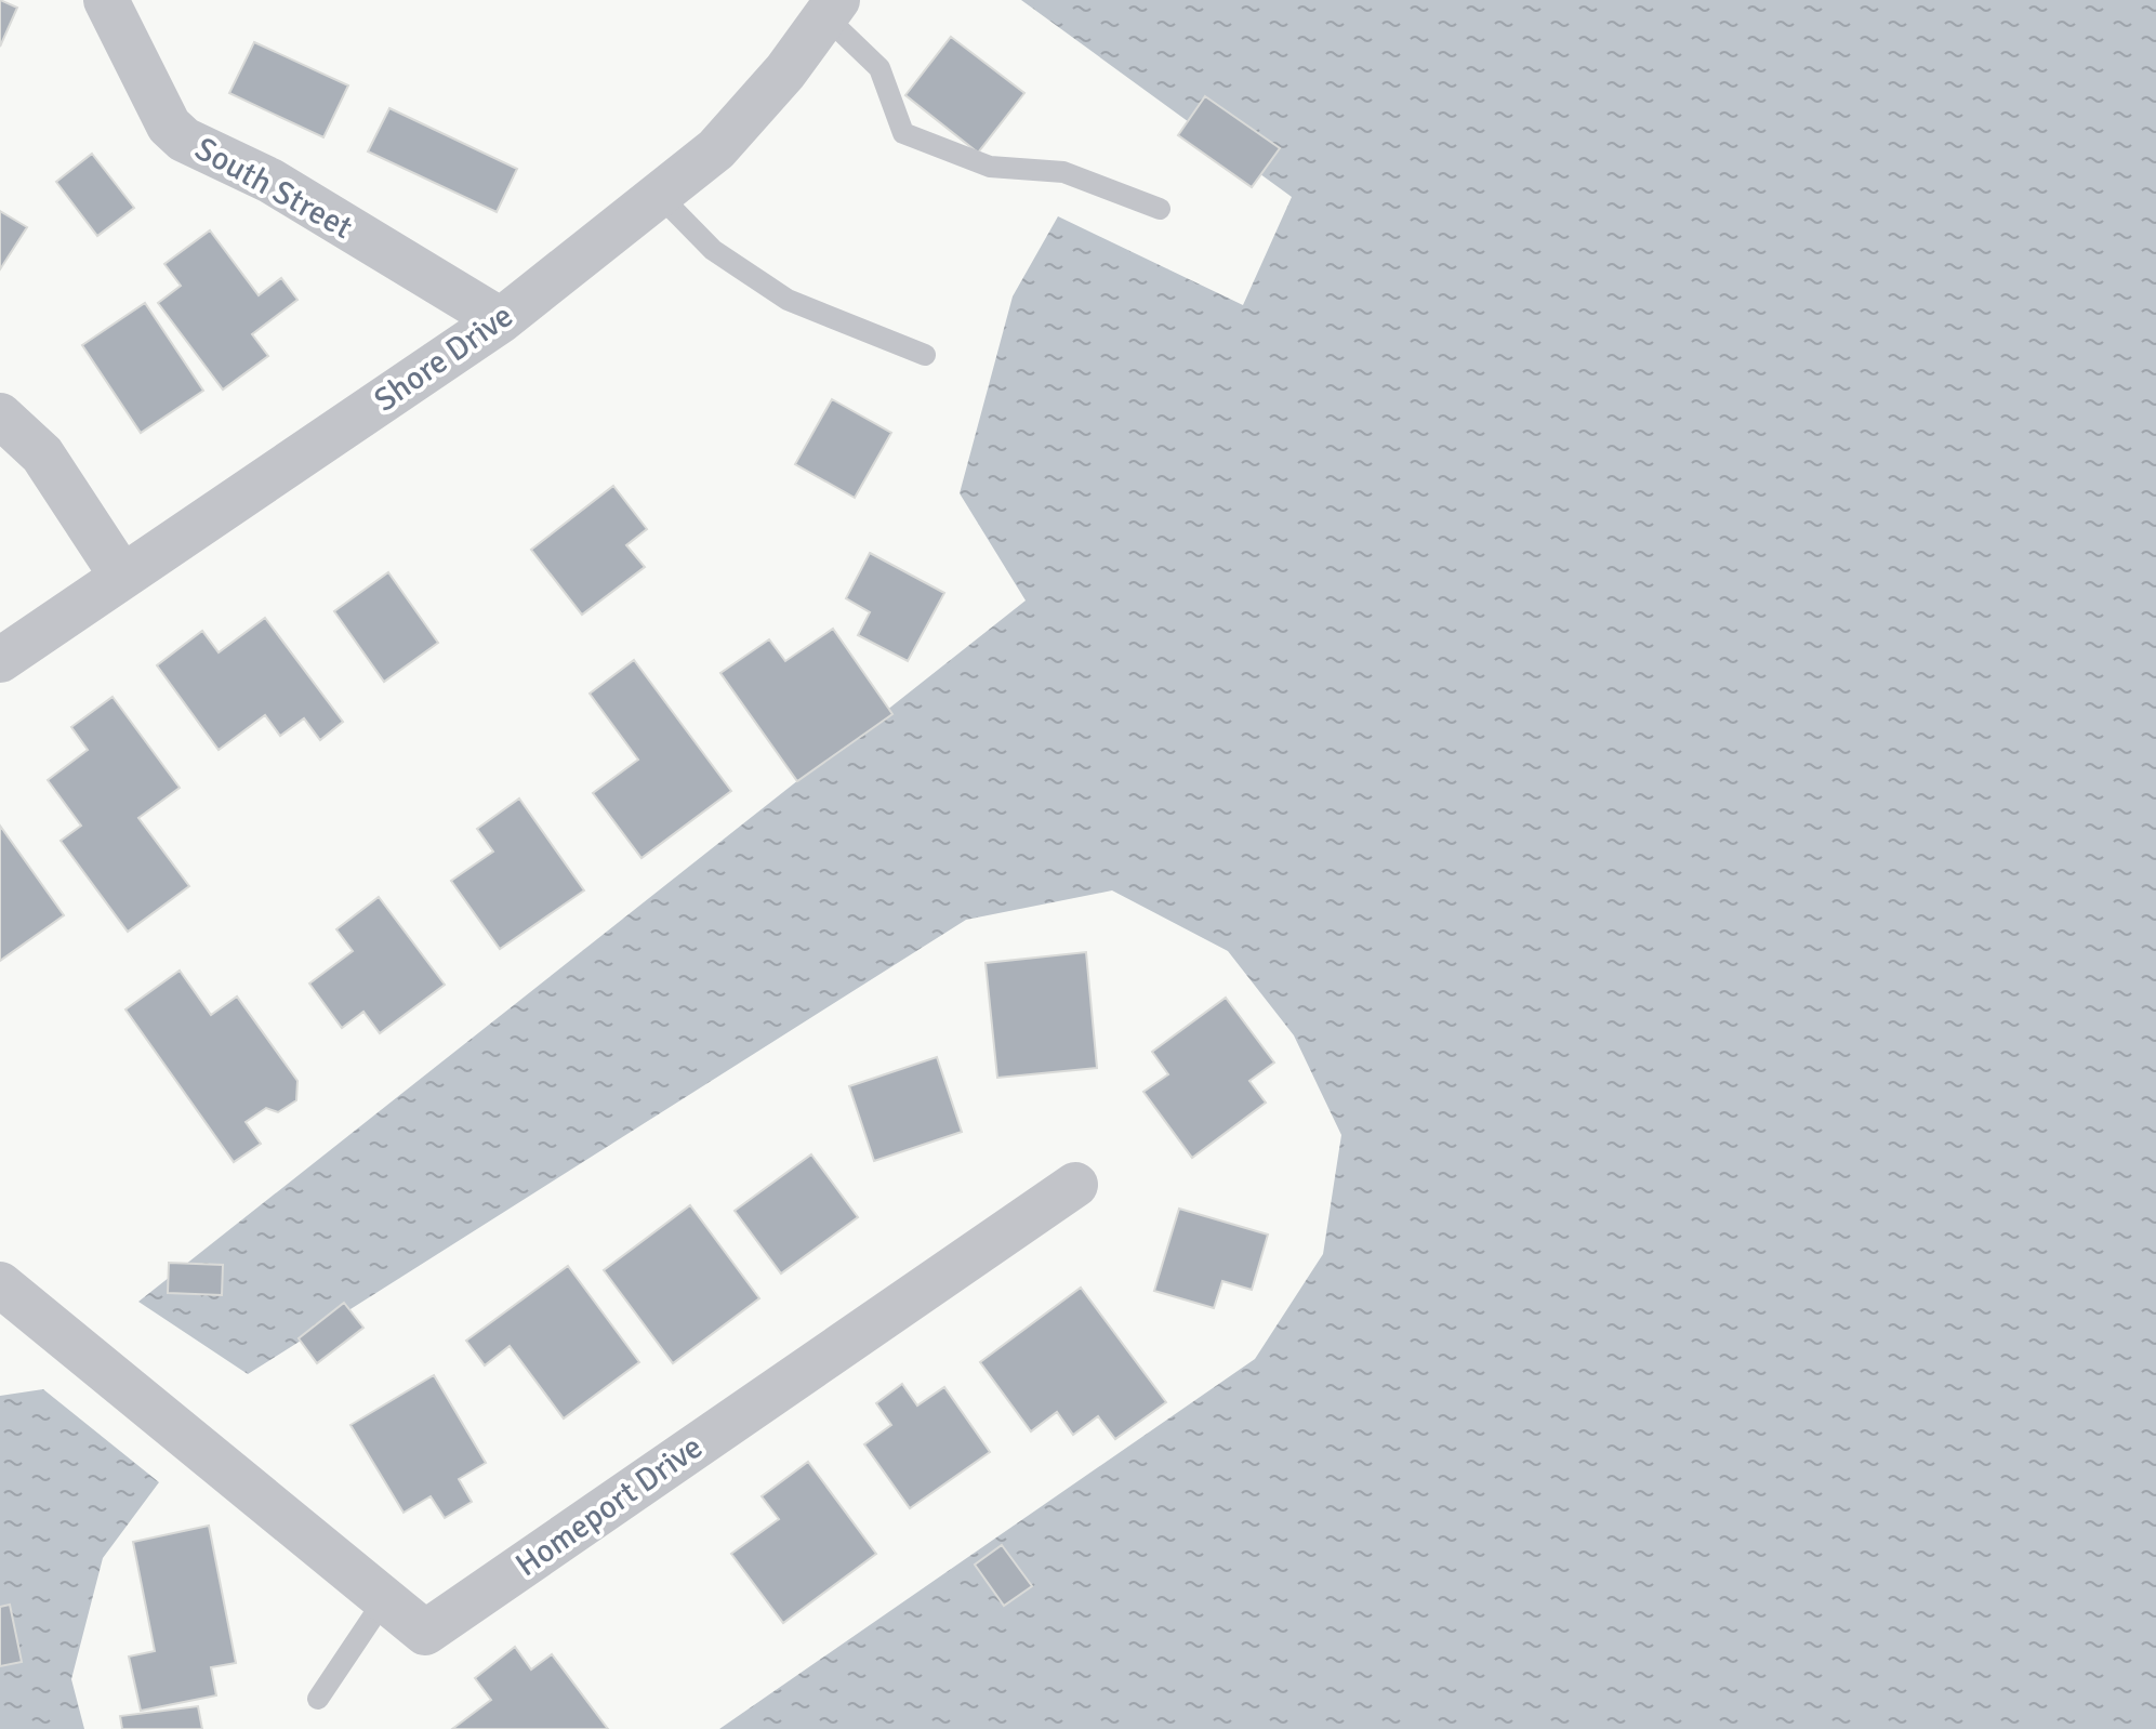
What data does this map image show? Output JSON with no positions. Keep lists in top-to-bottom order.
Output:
{
  "streets": {
    "street": ["South Street", "Shore Drive", "Homeport Drive"]
  },
  "crossings": [
    ["South Street", "Shore Drive"]
  ]
}
